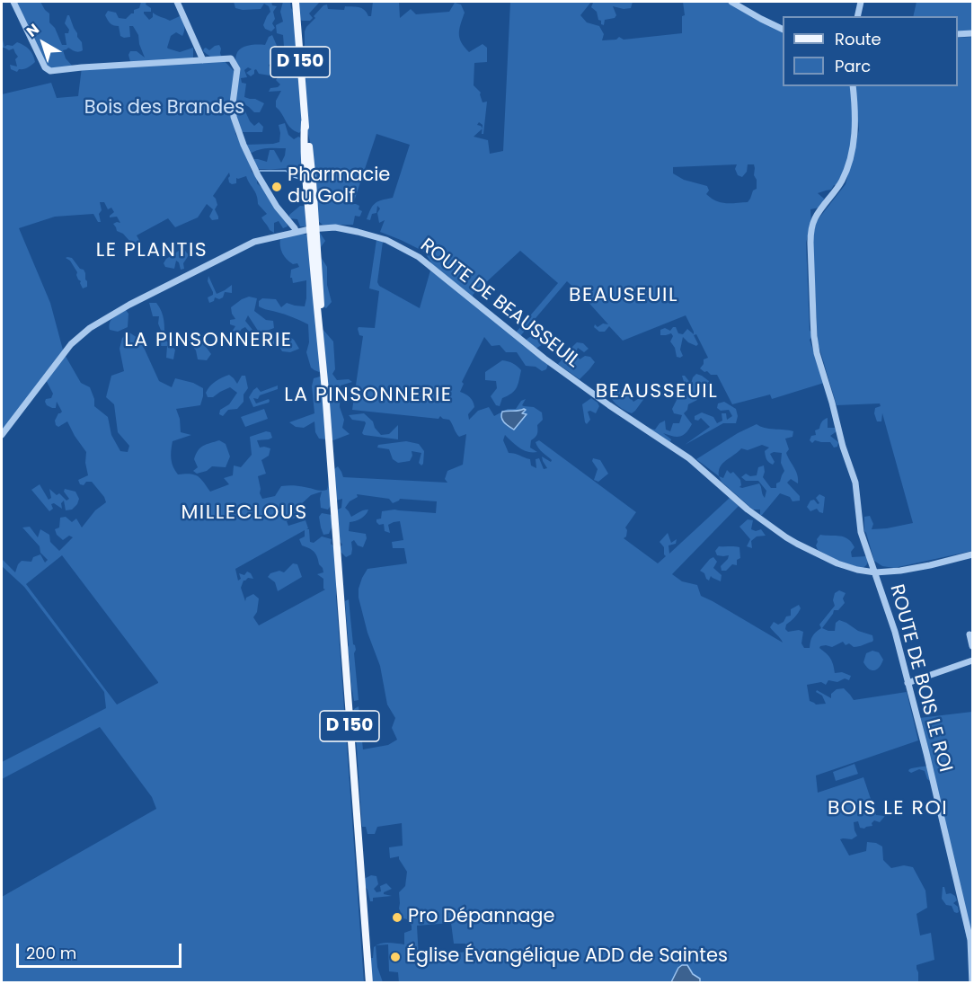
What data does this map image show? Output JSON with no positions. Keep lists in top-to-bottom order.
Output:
{
  "streets": {
    "main road": ["D 150"],
    "street": ["ROUTE DE BEAUSSEUIL", "ROUTE DE BOIS LE ROI"]
  },
  "crossings": [
    ["D 150", "ROUTE DE BEAUSSEUIL"],
    ["ROUTE DE BEAUSSEUIL", "ROUTE DE BOIS LE ROI"]
  ],
  "districts": [
    "LE PLANTIS",
    "BEAUSEUIL",
    "LA PINSONNERIE",
    "BEAUSSEUIL",
    "LA PINSONNERIE",
    "MILLECLOUS",
    "BOIS LE ROI"
  ],
  "parks": ["Bois des Brandes"],
  "places": ["Pharmacie du Golf", "Pro Dépannage", "Église Évangélique ADD de Saintes"],
  "legend": ["Route", "Parc"],
  "scale_bar": "200 m",
  "north": "top left"
}
